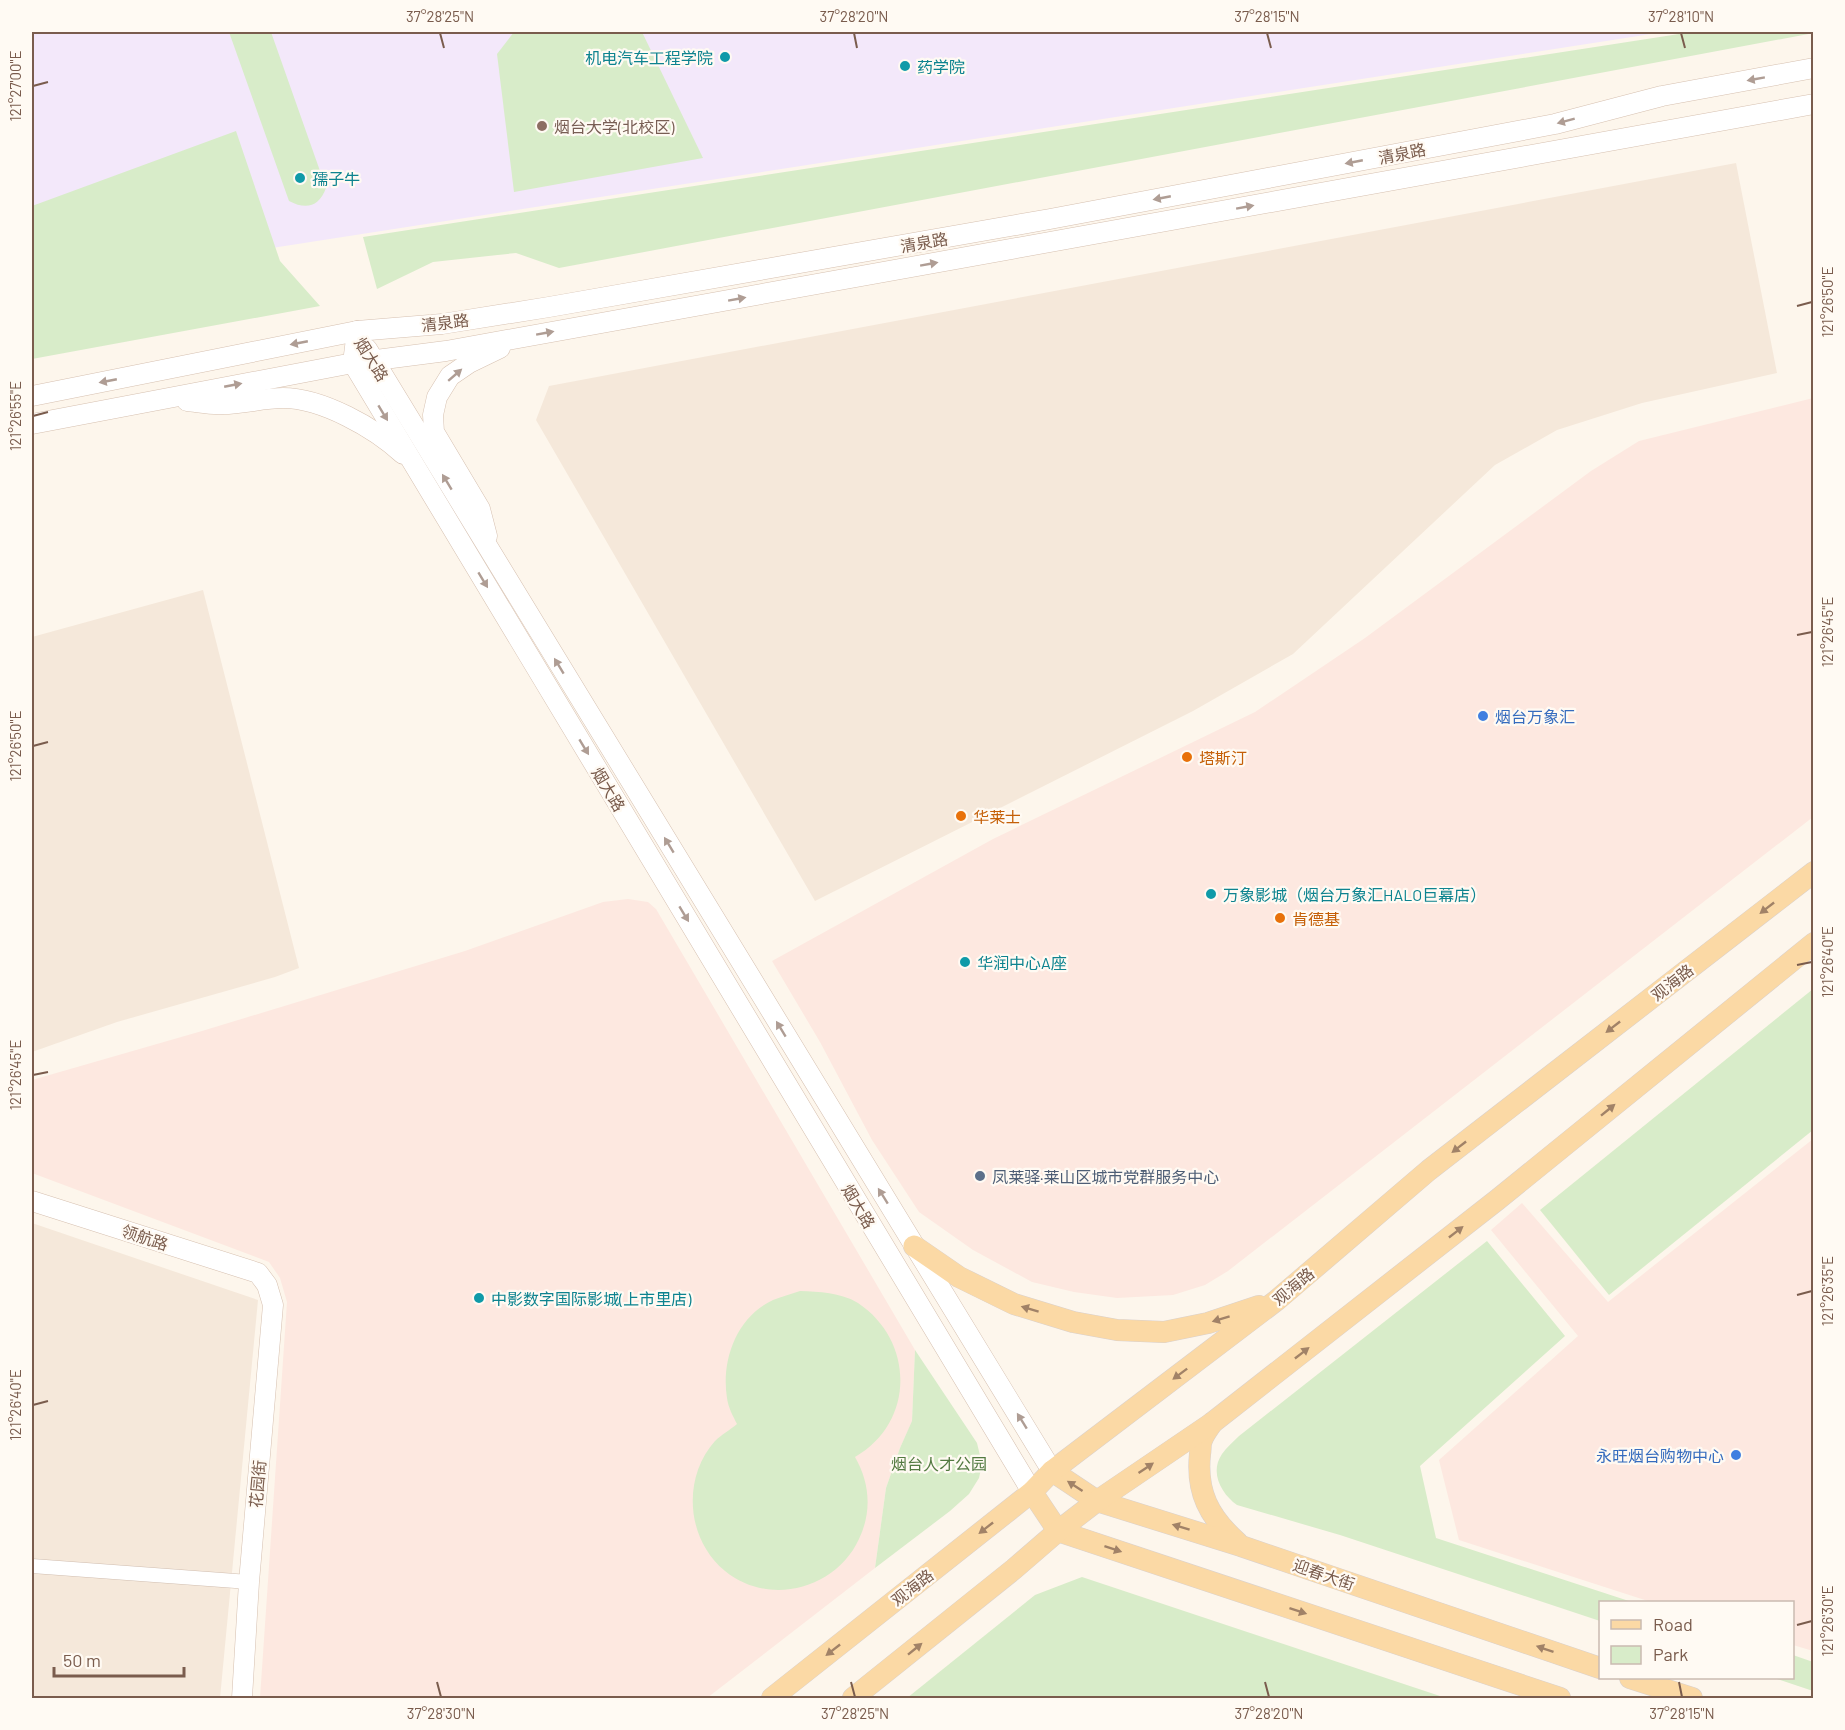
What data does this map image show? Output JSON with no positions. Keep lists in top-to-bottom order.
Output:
{
  "streets": {
    "main road": [
      "清泉路",
      "烟大路",
      "观海路",
      "领航路",
      "花园街",
      "迎春大街"
    ]
  },
  "crossings": [
    ["清泉路", "烟大路"],
    ["烟大路", "观海路"],
    ["烟大路", "迎春大街"],
    ["观海路", "迎春大街"],
    ["领航路", "花园街"]
  ],
  "parks": ["烟台人才公园"],
  "places": [
    "机电汽车工程学院",
    "药学院",
    "烟台大学(北校区)",
    "孺子牛",
    "烟台万象汇",
    "塔斯汀",
    "华莱士",
    "万象影城（烟台万象汇HALO巨幕店）",
    "肯德基",
    "华润中心A座",
    "凤莱驿·莱山区城市党群服务中心",
    "中影数字国际影城(上市里店)",
    "永旺烟台购物中心"
  ],
  "legend": ["Road", "Park"],
  "scale_bar": "50 m",
  "coordinates": [
    "37°28'25\"N",
    "37°28'20\"N",
    "37°28'15\"N",
    "37°28'10\"N",
    "121°27'00\"E",
    "121°26'50\"E",
    "121°26'55\"E",
    "121°26'45\"E",
    "121°26'40\"E",
    "121°26'35\"E",
    "121°26'30\"E",
    "37°28'30\"N"
  ]
}
